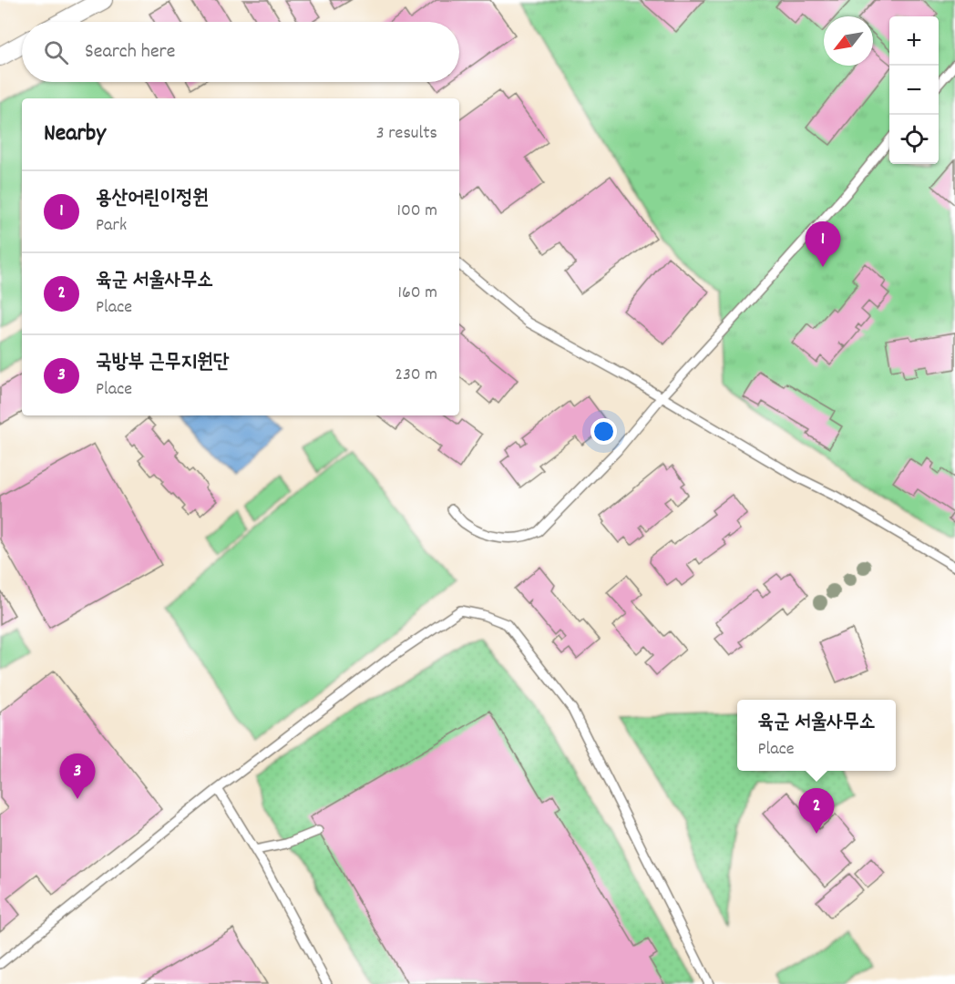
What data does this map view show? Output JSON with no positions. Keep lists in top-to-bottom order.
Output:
{
  "north": "bottom left",
  "page": {
    "map_buttons": ["+", "−"],
    "search": "Search here",
    "heading": ["Nearby", "3 results"],
    "list": [
      {
        "mark": "1",
        "name": "용산어린이정원",
        "note": "Park",
        "value": "100 m"
      },
      {
        "mark": "2",
        "name": "육군 서울사무소",
        "note": "Place",
        "value": "160 m"
      },
      {
        "mark": "3",
        "name": "국방부 근무지원단",
        "note": "Place",
        "value": "230 m"
      }
    ],
    "pins": ["1", "3", "2"],
    "popup": ["육군 서울사무소", "Place"]
  }
}
